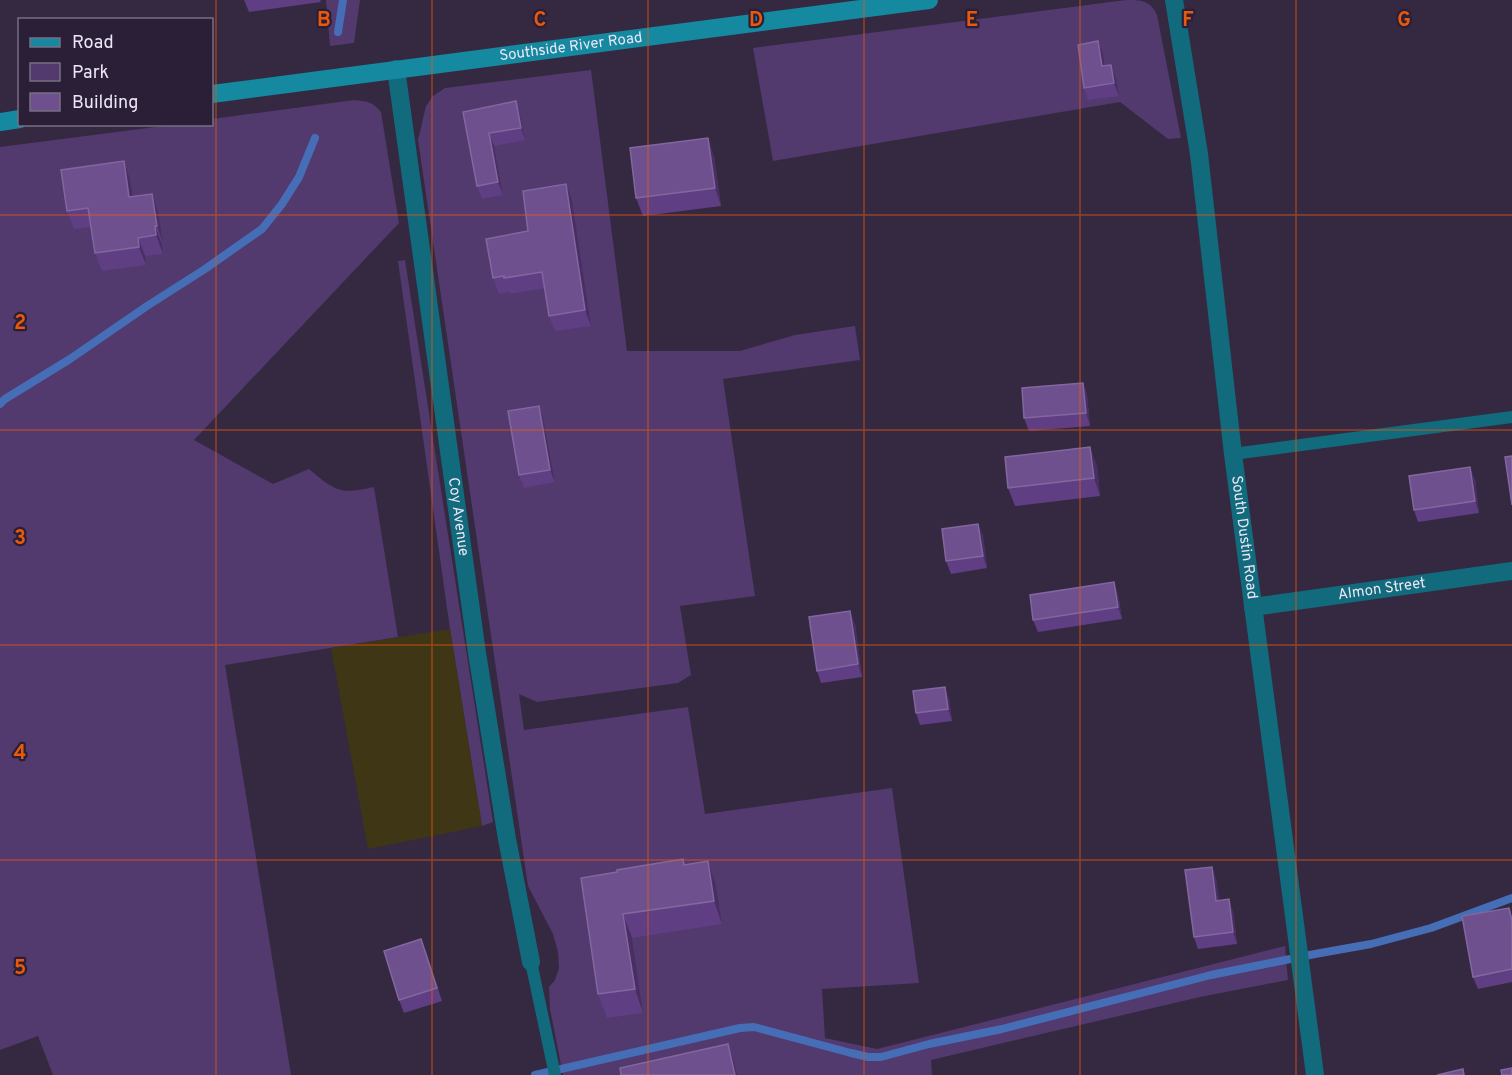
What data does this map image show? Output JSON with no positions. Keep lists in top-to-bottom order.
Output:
{
  "streets": {
    "main road": ["Southside River Road"],
    "street": ["Coy Avenue", "South Dustin Road", "Almon Street"]
  },
  "crossings": [
    ["Southside River Road", "Coy Avenue"],
    ["South Dustin Road", "Almon Street"]
  ],
  "legend": ["Road", "Park", "Building"],
  "grid": {
    "columns": [
      "B",
      "C",
      "D",
      "E",
      "F",
      "G"
    ],
    "rows": [
      "2",
      "3",
      "4",
      "5"
    ]
  }
}
